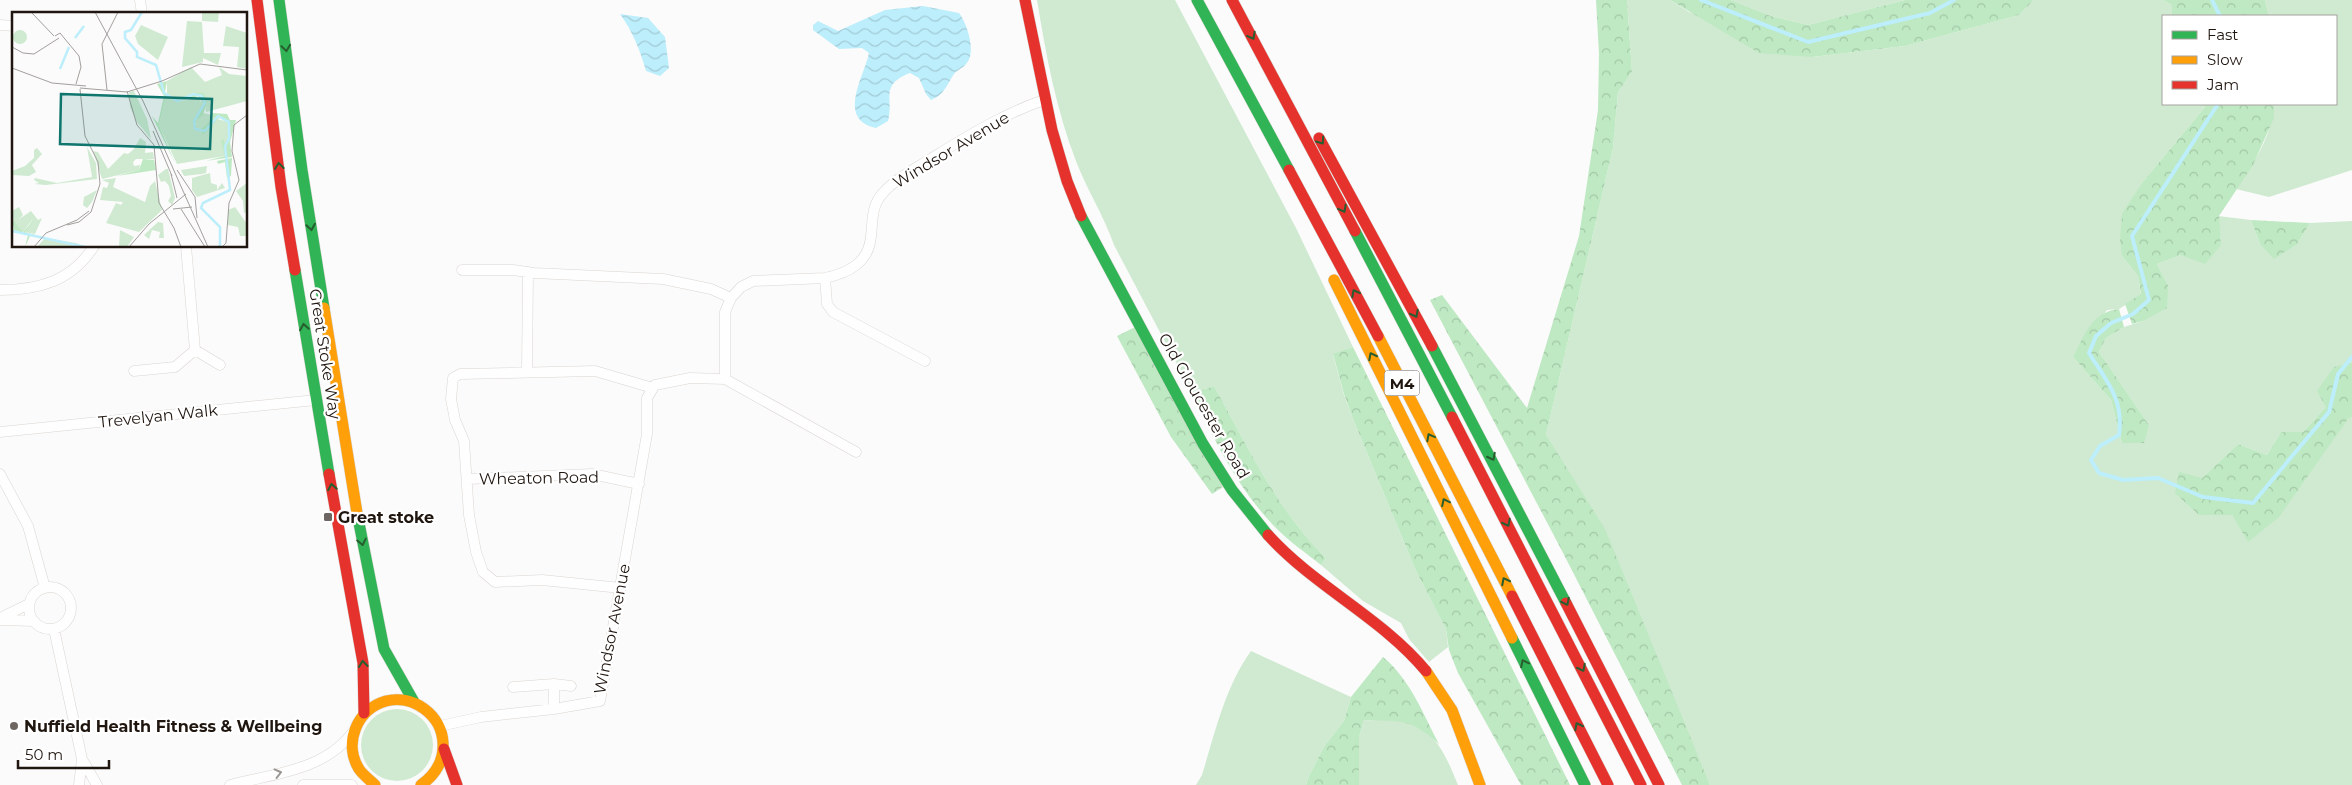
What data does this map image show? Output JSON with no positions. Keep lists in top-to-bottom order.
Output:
{
  "streets": {
    "main road": ["Great Stoke Way", "M4", "Old Gloucester Road"],
    "street": ["Windsor Avenue", "Trevelyan Walk", "Wheaton Road"]
  },
  "crossings": [
    ["Windsor Avenue", "Old Gloucester Road"],
    ["Windsor Avenue", "Wheaton Road"],
    ["Great Stoke Way", "Trevelyan Walk"]
  ],
  "places": {
    "transit": ["Great stoke"],
    "other": ["Nuffield Health Fitness & Wellbeing"]
  },
  "legend": ["Fast", "Slow", "Jam"],
  "scale_bar": "50 m"
}
